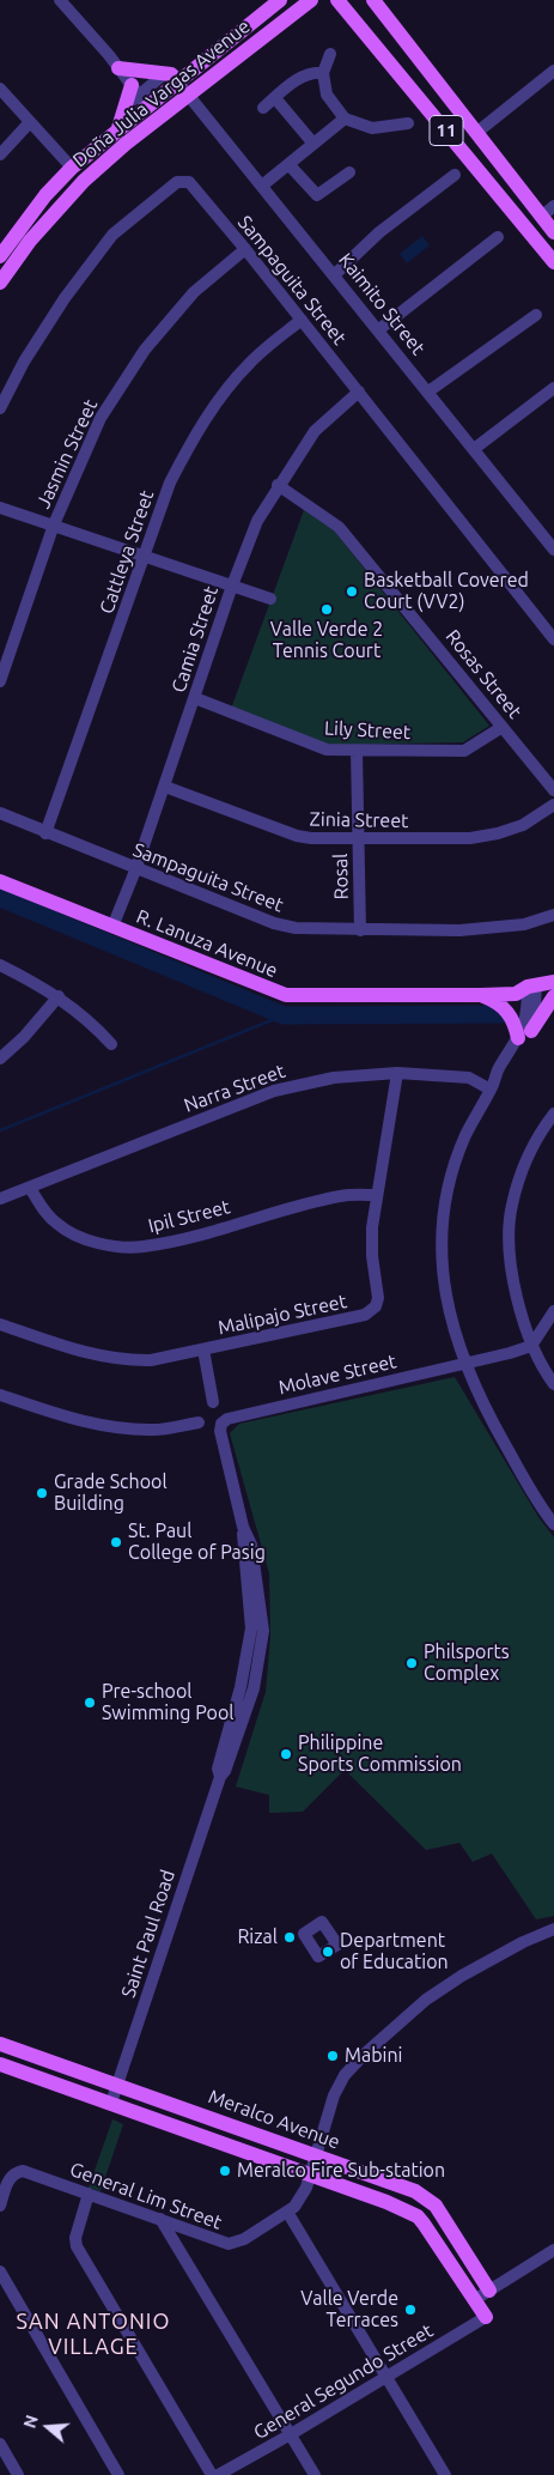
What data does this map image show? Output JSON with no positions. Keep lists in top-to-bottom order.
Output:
{
  "streets": {
    "main road": [
      "Doña Julia Vargas Avenue",
      "11",
      "R. Lanuza Avenue",
      "Meralco Avenue"
    ],
    "street": [
      "Sampaguita Street",
      "Kaimito Street",
      "Jasmin Street",
      "Cattleya Street",
      "Camia Street",
      "Rosas Street",
      "Lily Street",
      "Zinia Street",
      "Rosal",
      "Narra Street",
      "Ipil Street",
      "Malipajo Street",
      "Molave Street",
      "Saint Paul Road",
      "General Lim Street",
      "General Segundo Street"
    ]
  },
  "crossings": [
    ["Doña Julia Vargas Avenue", "Kaimito Street"],
    ["Sampaguita Street", "Jasmin Street"],
    ["Sampaguita Street", "Cattleya Street"],
    ["Sampaguita Street", "Camia Street"],
    ["Sampaguita Street", "Rosal"],
    ["Camia Street", "Rosas Street"],
    ["Camia Street", "Lily Street"],
    ["Camia Street", "Zinia Street"],
    ["Camia Street", "R. Lanuza Avenue"],
    ["Rosas Street", "Lily Street"],
    ["Lily Street", "Rosal"],
    ["Zinia Street", "Rosal"],
    ["Narra Street", "Ipil Street"],
    ["Narra Street", "Malipajo Street"],
    ["Ipil Street", "Malipajo Street"],
    ["Molave Street", "Saint Paul Road"],
    ["Saint Paul Road", "Meralco Avenue"],
    ["Meralco Avenue", "General Lim Street"],
    ["Meralco Avenue", "General Segundo Street"]
  ],
  "districts": ["SAN ANTONIO VILLAGE"],
  "places": [
    "Basketball Covered Court (VV2)",
    "Valle Verde 2 Tennis Court",
    "Grade School Building",
    "St. Paul College of Pasig",
    "Philsports Complex",
    "Pre-school Swimming Pool",
    "Philippine Sports Commission",
    "Rizal",
    "Department of Education",
    "Mabini",
    "Meralco Fire Sub-station",
    "Valle Verde Terraces"
  ],
  "north": "left"
}
